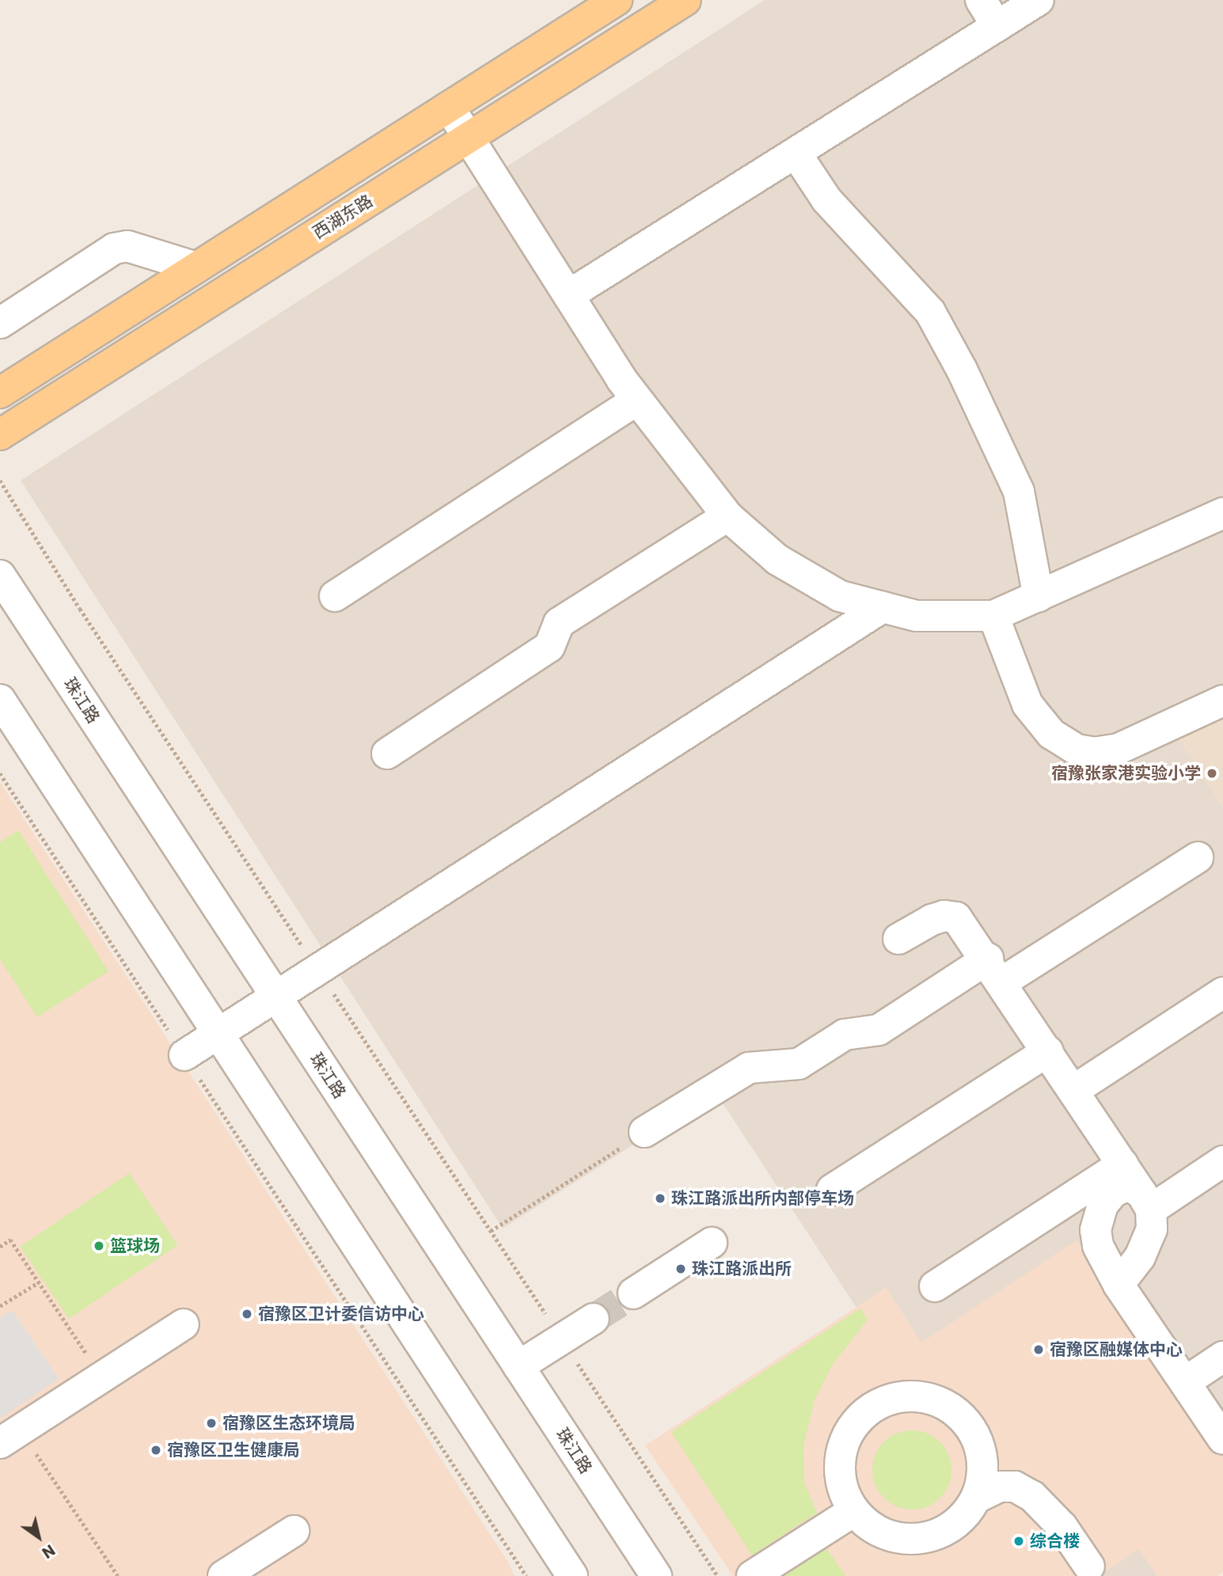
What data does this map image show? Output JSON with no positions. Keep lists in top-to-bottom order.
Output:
{
  "streets": {
    "main road": ["西湖东路"],
    "street": ["珠江路"]
  },
  "places": [
    "宿豫张家港实验小学",
    "珠江路派出所内部停车场",
    "篮球场",
    "珠江路派出所",
    "宿豫区卫计委信访中心",
    "宿豫区融媒体中心",
    "宿豫区生态环境局",
    "宿豫区卫生健康局",
    "综合楼"
  ],
  "north": "bottom right"
}
